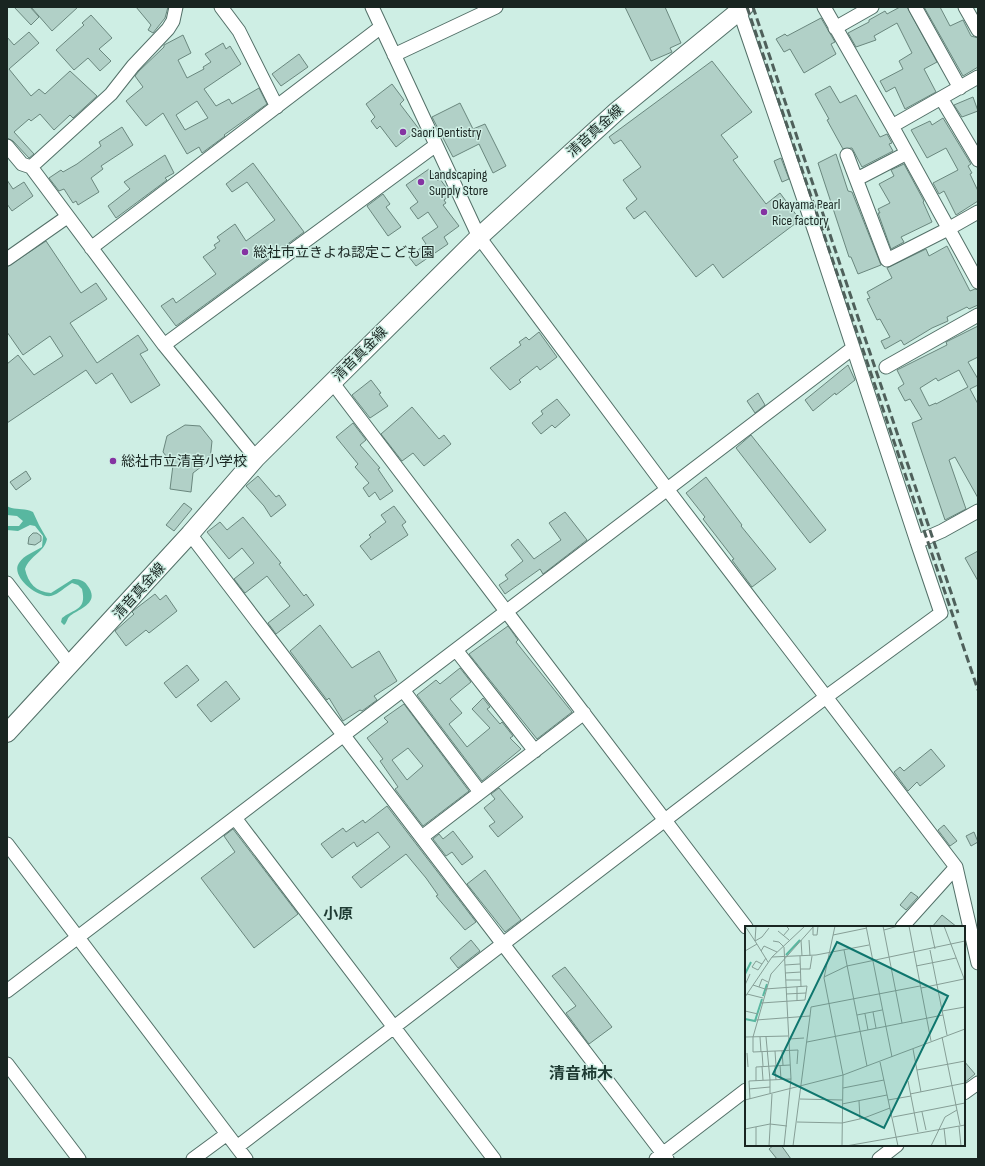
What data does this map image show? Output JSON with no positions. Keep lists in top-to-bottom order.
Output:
{
  "streets": {
    "main road": ["清音真金線"]
  },
  "districts": ["小原", "清音柿木"],
  "places": [
    "Saori Dentistry",
    "Landscaping Supply Store",
    "Okayama Pearl Rice factory",
    "総社市立きよね認定こども園",
    "総社市立清音小学校"
  ]
}
